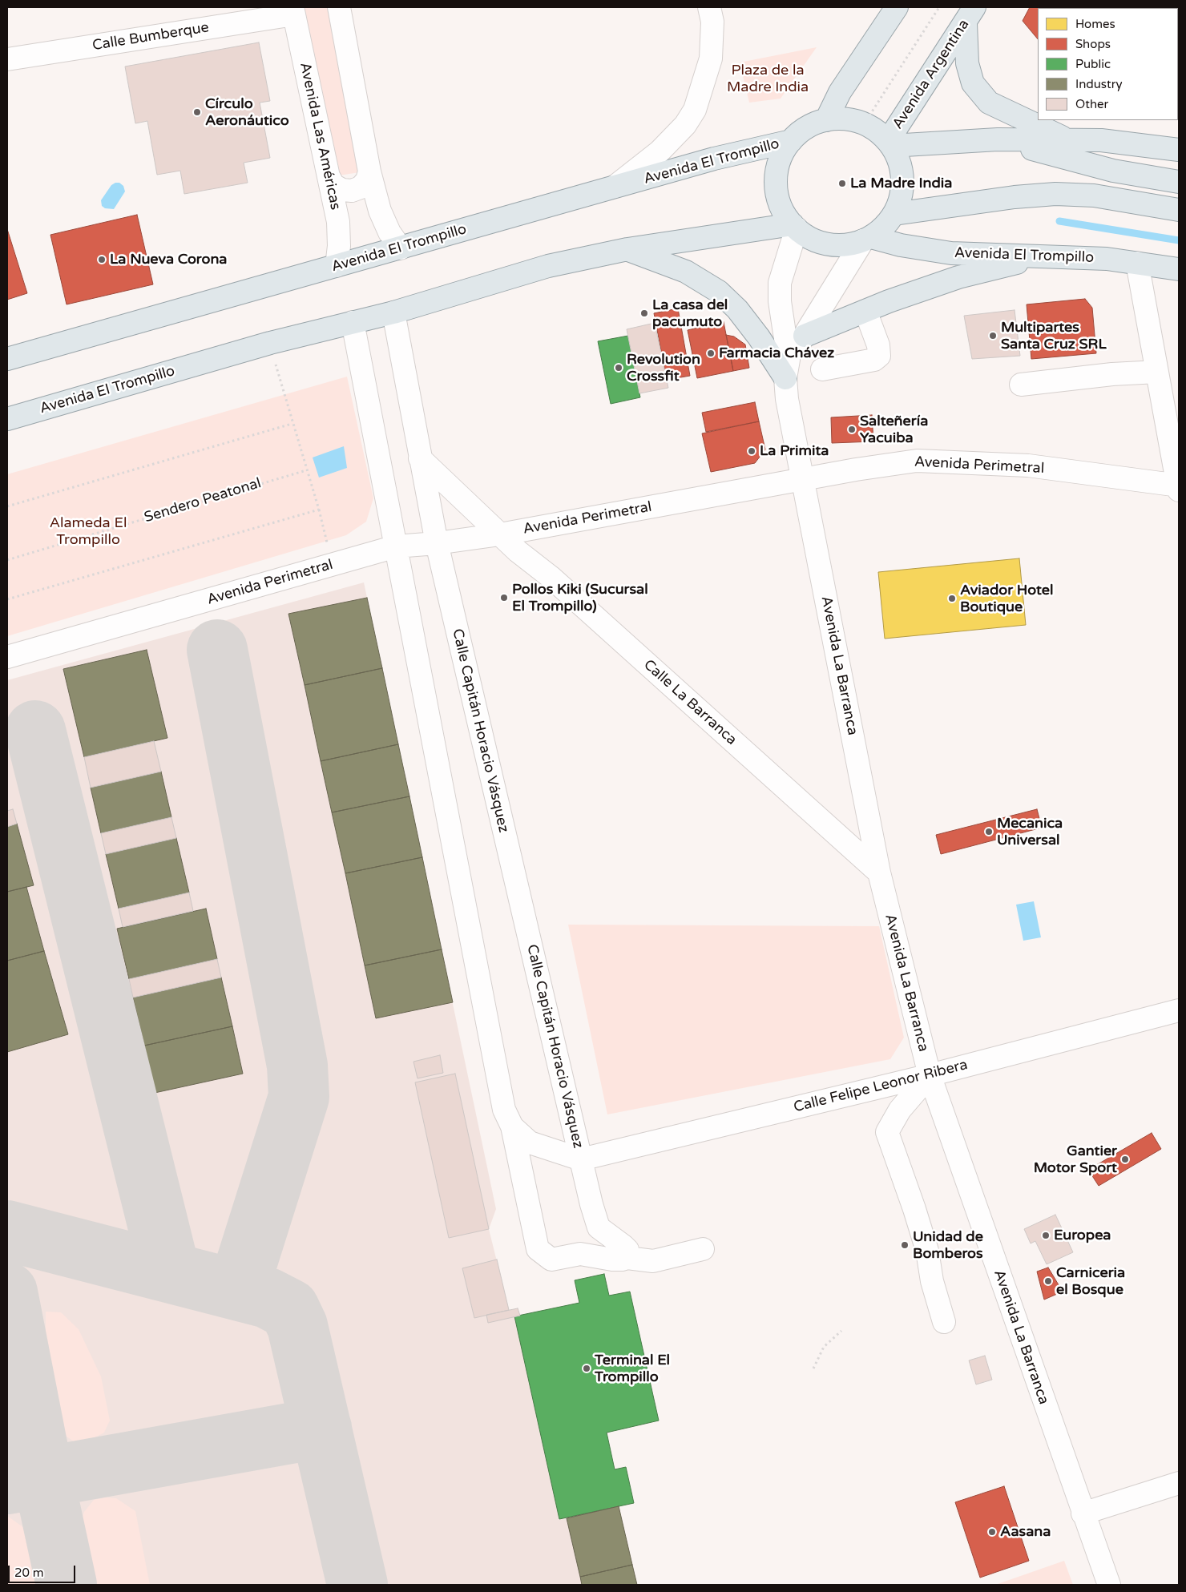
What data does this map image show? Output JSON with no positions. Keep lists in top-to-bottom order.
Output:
{
  "streets": {
    "main road": ["Avenida Argentina", "Avenida El Trompillo"],
    "street": [
      "Calle Bumberque",
      "Avenida Las Américas",
      "Avenida Perimetral",
      "Avenida La Barranca",
      "Calle La Barranca",
      "Calle Capitán Horacio Vásquez",
      "Calle Felipe Leonor Ribera"
    ],
    "path": ["Sendero Peatonal"]
  },
  "crossings": [
    ["Calle Bumberque", "Avenida Las Américas"],
    ["Avenida Argentina", "Avenida El Trompillo"],
    ["Avenida Argentina", "Avenida La Barranca"],
    ["Avenida Las Américas", "Avenida El Trompillo"],
    ["Avenida El Trompillo", "Avenida La Barranca"],
    ["Avenida El Trompillo", "Calle Capitán Horacio Vásquez"],
    ["Avenida Perimetral", "Avenida La Barranca"],
    ["Avenida Perimetral", "Calle La Barranca"],
    ["Avenida Perimetral", "Calle Capitán Horacio Vásquez"],
    ["Avenida La Barranca", "Calle La Barranca"],
    ["Avenida La Barranca", "Calle Felipe Leonor Ribera"],
    ["Calle La Barranca", "Calle Capitán Horacio Vásquez"],
    ["Calle Capitán Horacio Vásquez", "Calle Felipe Leonor Ribera"]
  ],
  "parks": ["Plaza de la Madre India", "Alameda El Trompillo"],
  "places": [
    "Círculo Aeronáutico",
    "La Madre India",
    "La Nueva Corona",
    "La casa del pacumuto",
    "Multipartes Santa Cruz SRL",
    "Farmacia Chávez",
    "Revolution Crossfit",
    "Salteñería Yacuiba",
    "La Primita",
    "Pollos Kiki (Sucursal El Trompillo)",
    "Aviador Hotel Boutique",
    "Mecanica Universal",
    "Gantier Motor Sport",
    "Europea",
    "Unidad de Bomberos",
    "Carniceria el Bosque",
    "Terminal El Trompillo",
    "Aasana"
  ],
  "legend": [
    "Homes",
    "Shops",
    "Public",
    "Industry",
    "Other"
  ],
  "scale_bar": "20 m"
}
